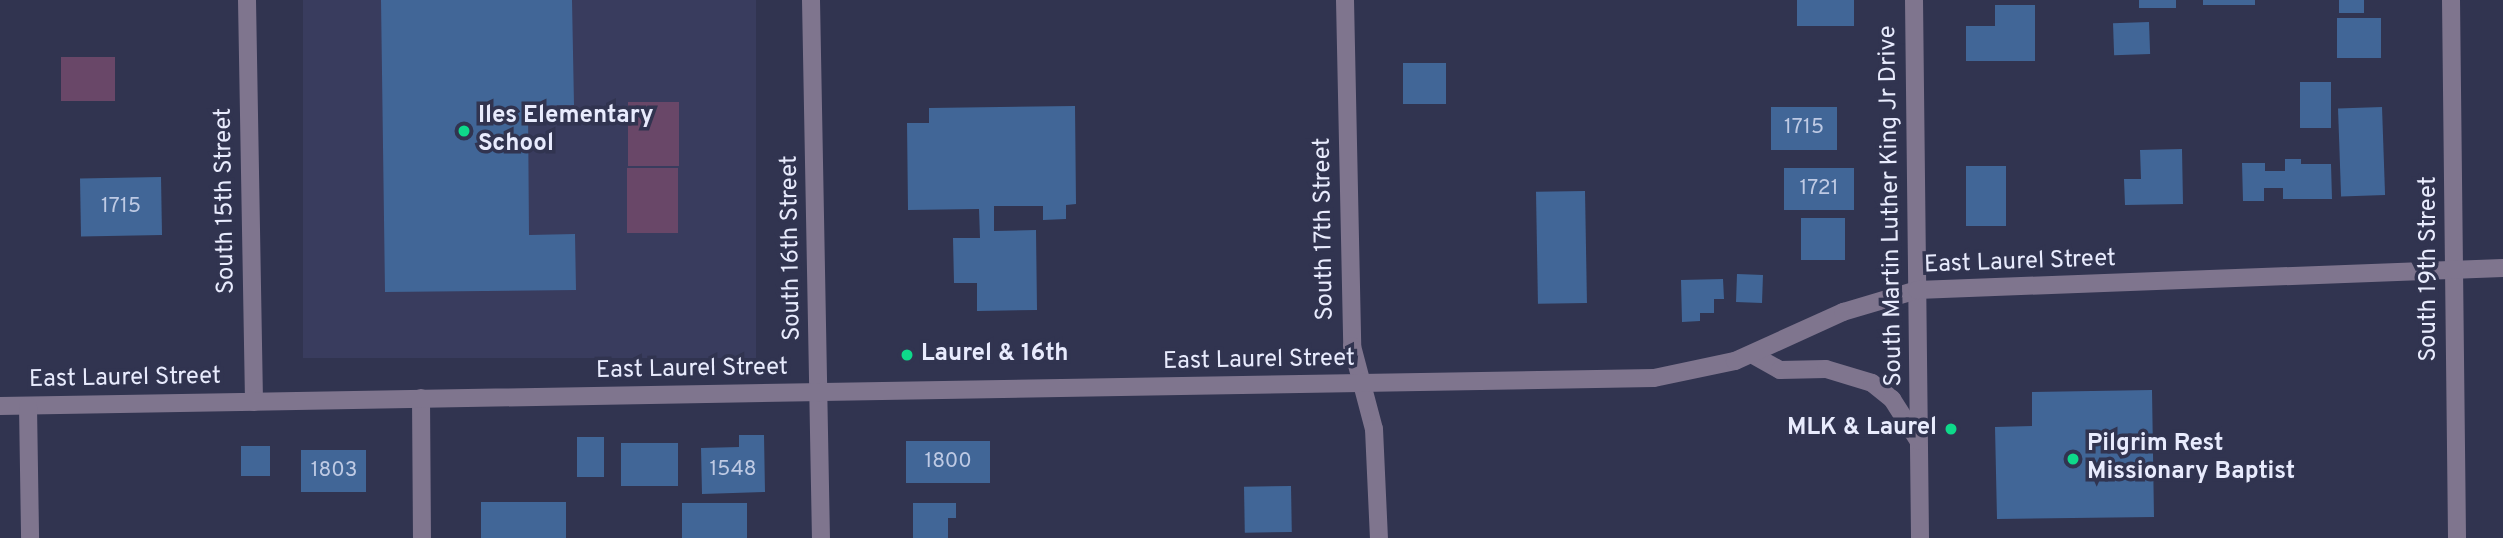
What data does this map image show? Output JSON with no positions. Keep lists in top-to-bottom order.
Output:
{
  "streets": {
    "street": [
      "South 15th Street",
      "South Martin Luther King Jr Drive",
      "South 17th Street",
      "South 16th Street",
      "East Laurel Street",
      "South 19th Street"
    ]
  },
  "crossings": [
    ["South 15th Street", "East Laurel Street"],
    ["South Martin Luther King Jr Drive", "East Laurel Street"],
    ["South 17th Street", "East Laurel Street"],
    ["South 16th Street", "East Laurel Street"],
    ["East Laurel Street", "South 19th Street"]
  ],
  "places": [
    "Iles Elementary School",
    "Laurel & 16th",
    "MLK & Laurel",
    "Pilgrim Rest Missionary Baptist"
  ],
  "house_numbers": [
    "1715",
    "1721",
    "1715",
    "1800",
    "1548",
    "1803"
  ]
}
